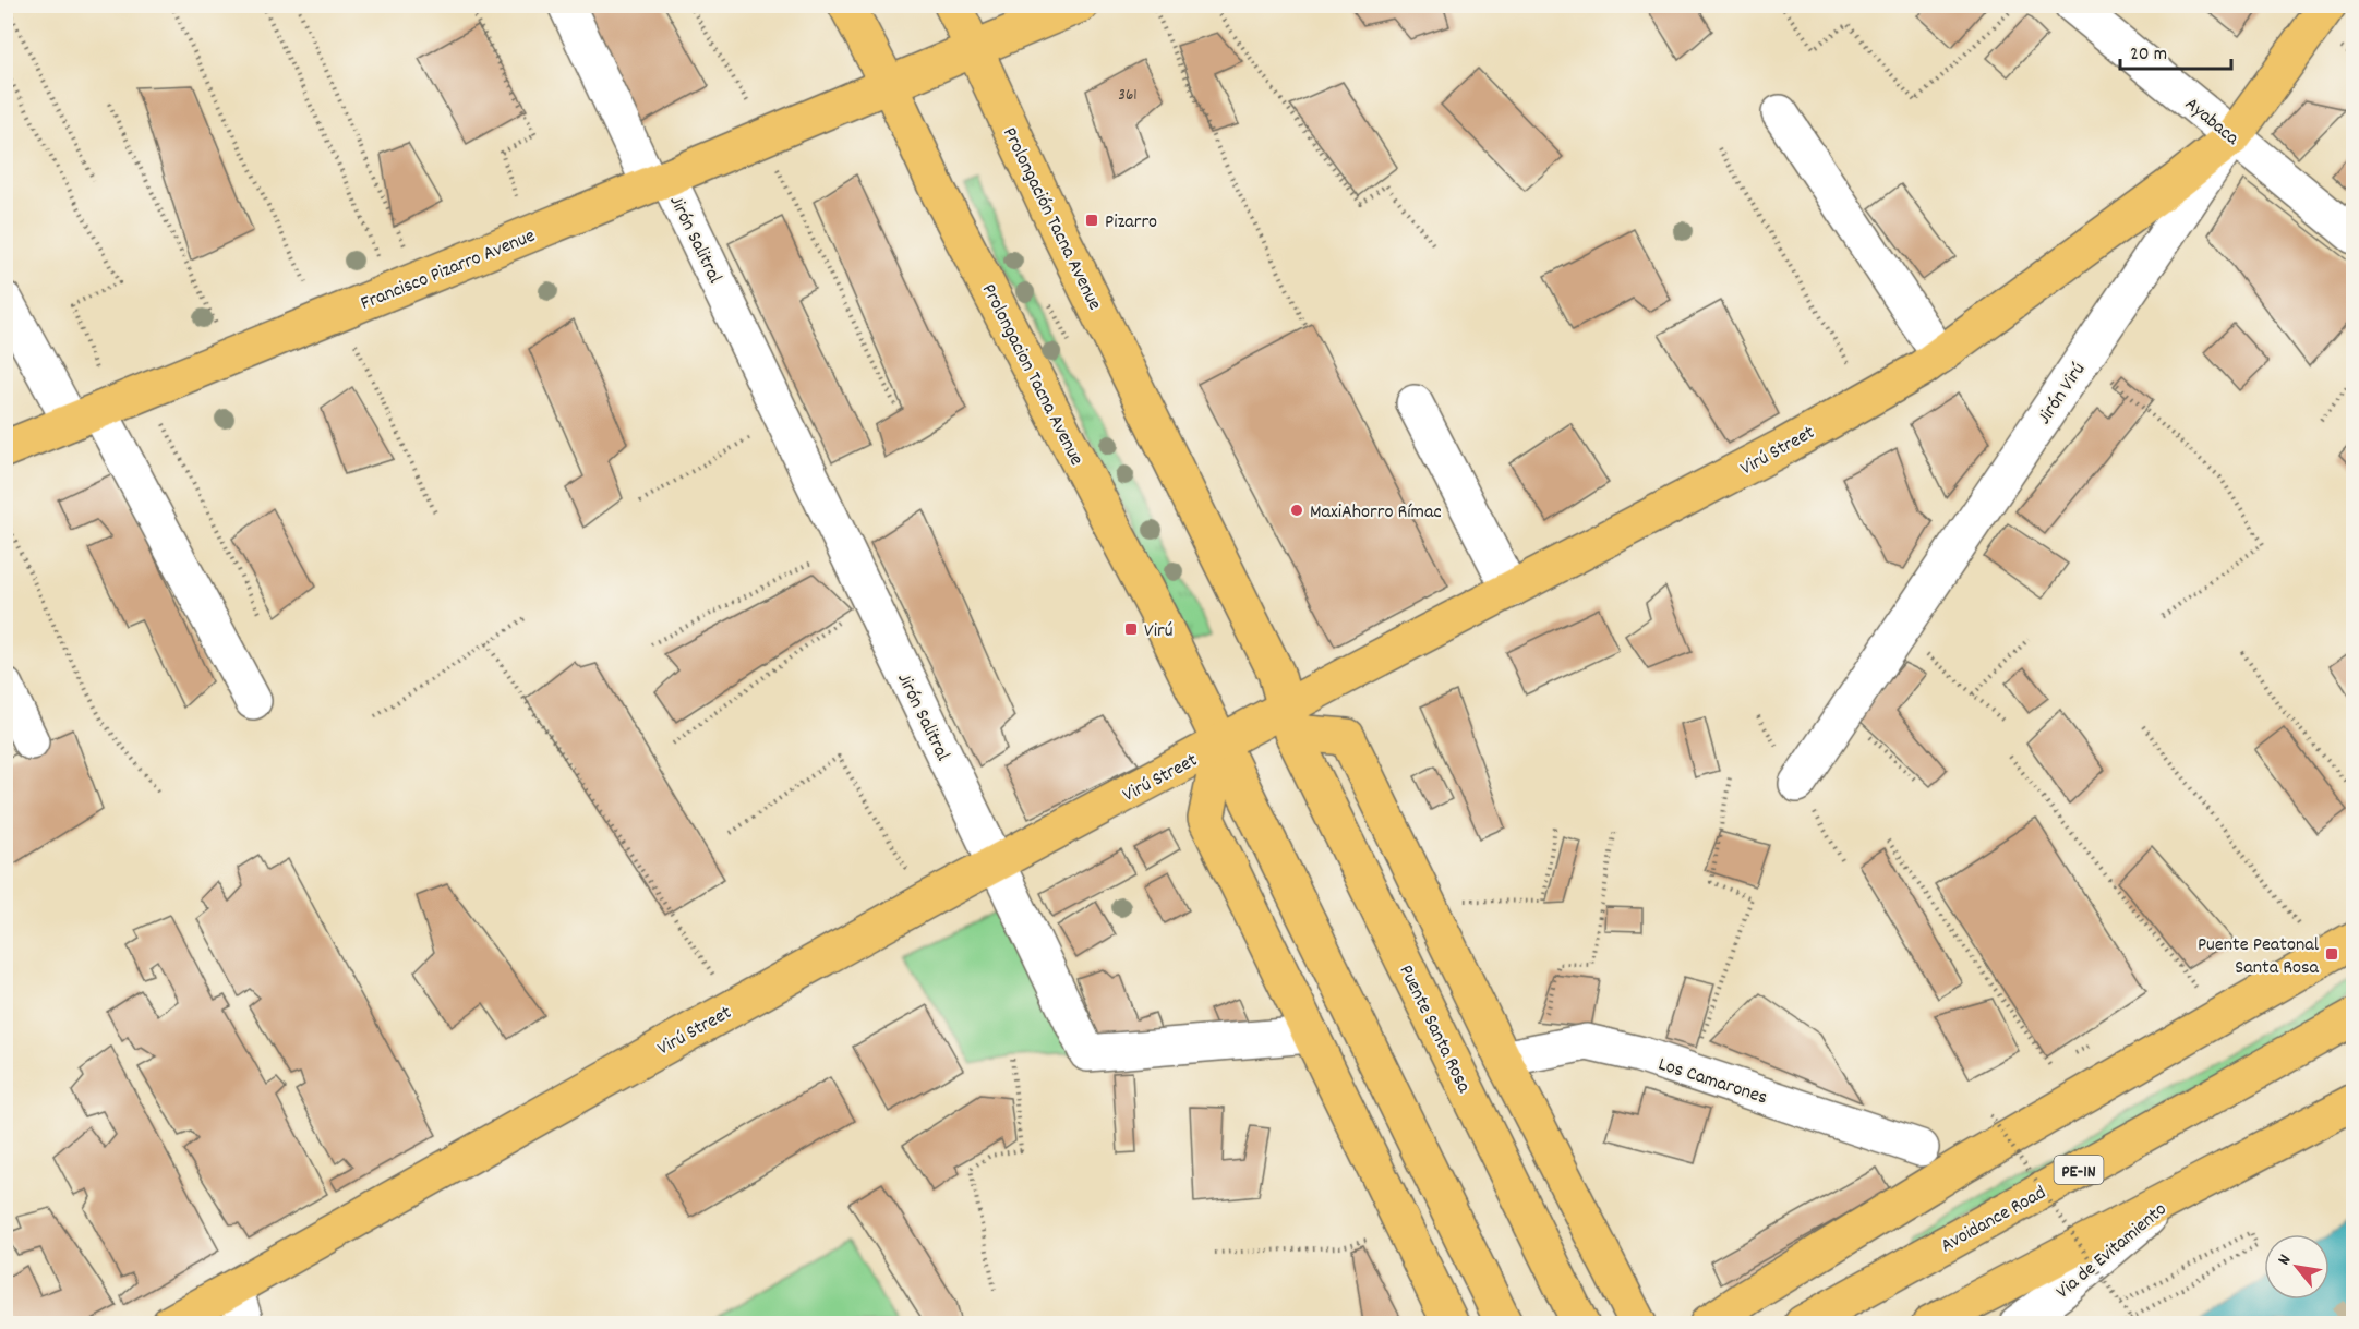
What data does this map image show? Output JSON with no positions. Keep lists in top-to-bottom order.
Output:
{
  "streets": {
    "main road": [
      "Prolongación Tacna Avenue",
      "Francisco Pizarro Avenue",
      "Prolongacion Tacna Avenue",
      "Jirón Virú",
      "Virú Street",
      "Puente Santa Rosa",
      "PE-1N",
      "Avoidance Road"
    ],
    "street": [
      "Ayabaca",
      "Jirón Salitral",
      "Los Camarones",
      "Via de Evitamiento"
    ]
  },
  "crossings": [
    ["Ayabaca", "Jirón Virú"],
    ["Ayabaca", "Virú Street"],
    ["Prolongación Tacna Avenue", "Francisco Pizarro Avenue"],
    ["Prolongación Tacna Avenue", "Virú Street"],
    ["Prolongación Tacna Avenue", "Puente Santa Rosa"],
    ["Jirón Salitral", "Francisco Pizarro Avenue"],
    ["Jirón Salitral", "Virú Street"],
    ["Francisco Pizarro Avenue", "Prolongacion Tacna Avenue"],
    ["Prolongacion Tacna Avenue", "Virú Street"],
    ["Jirón Virú", "Virú Street"],
    ["Virú Street", "Puente Santa Rosa"]
  ],
  "places": {
    "transit": ["Pizarro", "Virú", "Puente Peatonal Santa Rosa"],
    "other": ["MaxiAhorro Rímac"]
  },
  "house_numbers": ["361"],
  "scale_bar": "20 m",
  "north": "top left"
}
